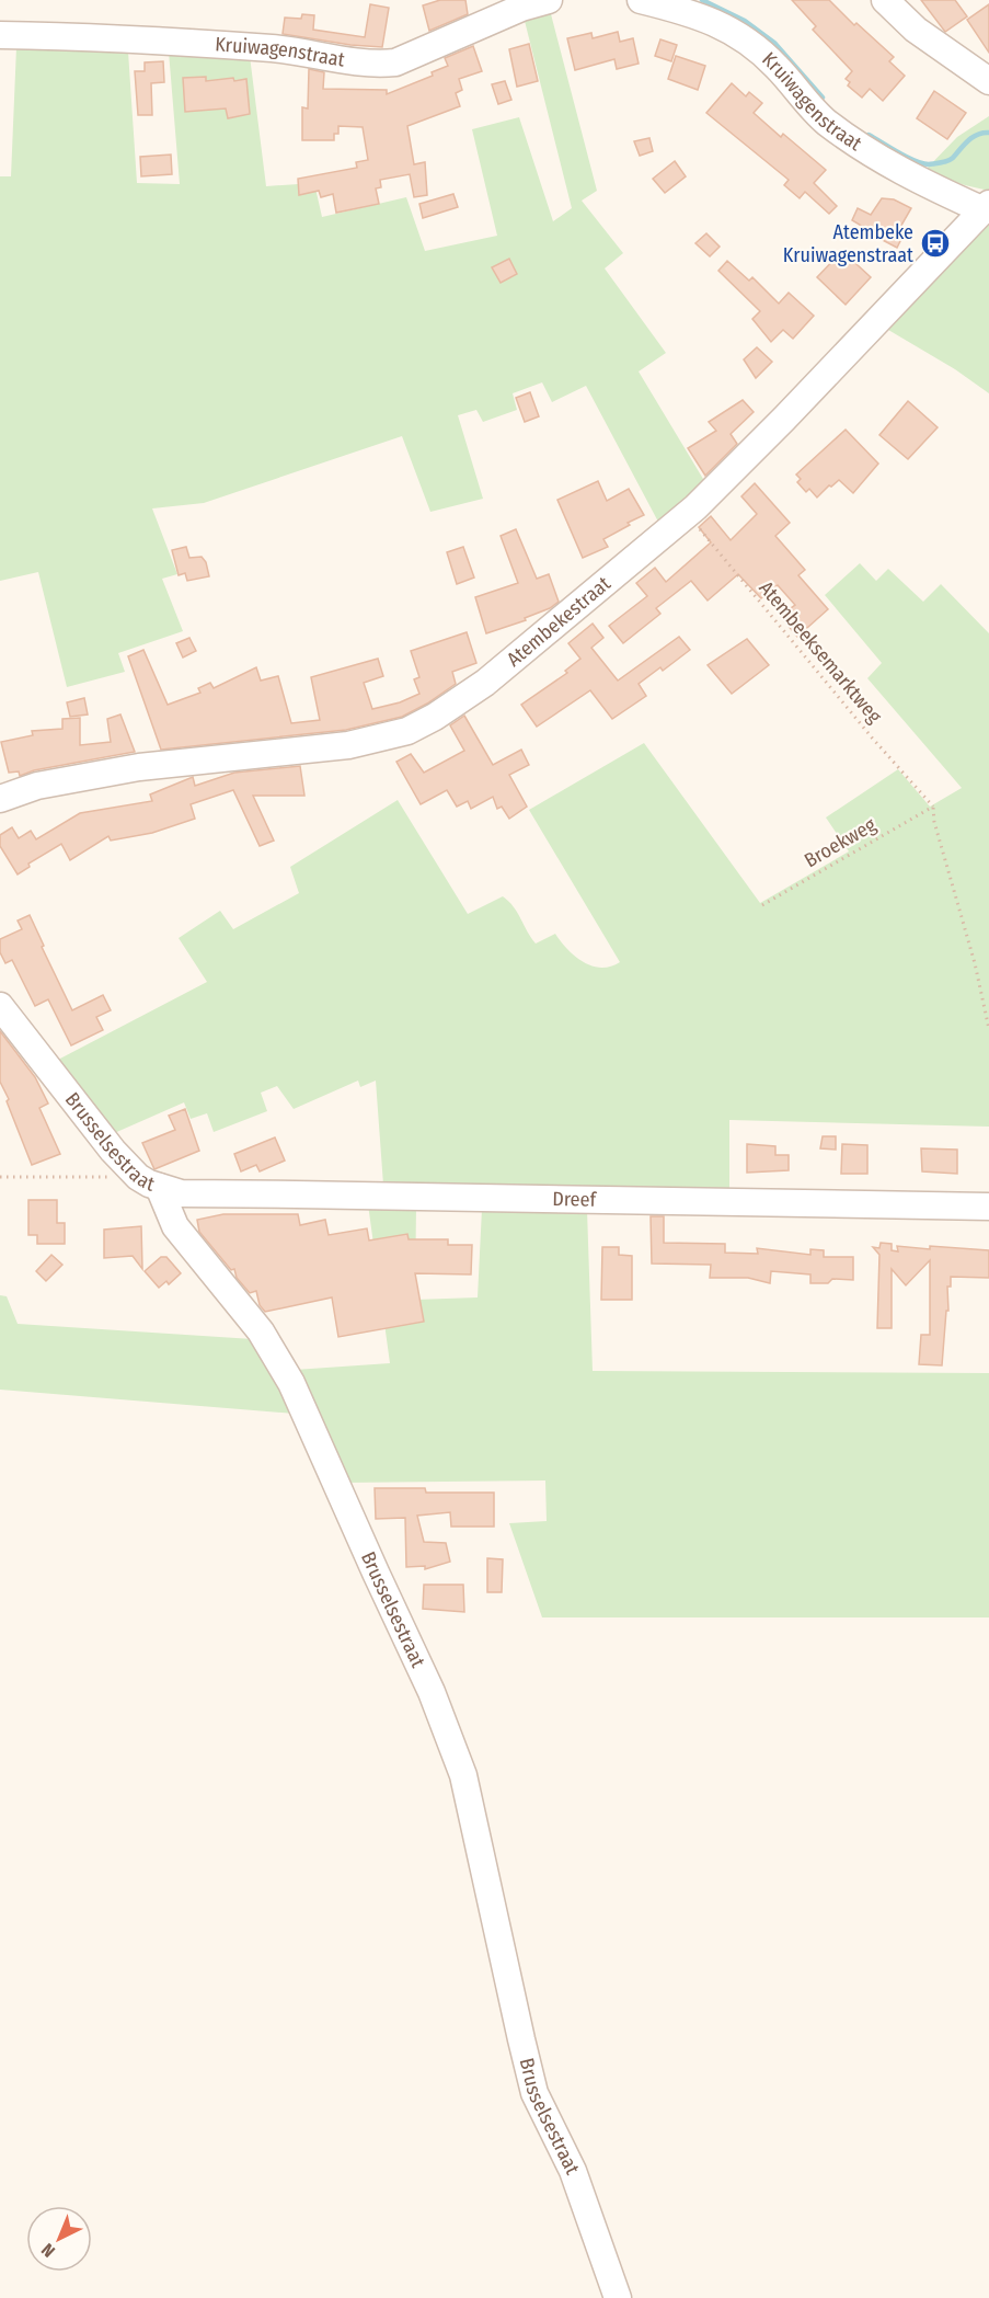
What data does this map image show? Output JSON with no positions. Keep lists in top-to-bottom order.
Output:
{
  "streets": {
    "street": [
      "Kruiwagenstraat",
      "Atembekestraat",
      "Brusselsestraat",
      "Dreef"
    ],
    "path": ["Atembeeksemarktweg", "Broekweg"]
  },
  "crossings": [
    ["Kruiwagenstraat", "Atembekestraat"],
    ["Atembekestraat", "Atembeeksemarktweg"],
    ["Atembeeksemarktweg", "Broekweg"],
    ["Brusselsestraat", "Dreef"]
  ],
  "places": {
    "bus stop": ["Atembeke Kruiwagenstraat"]
  },
  "north": "bottom left"
}
